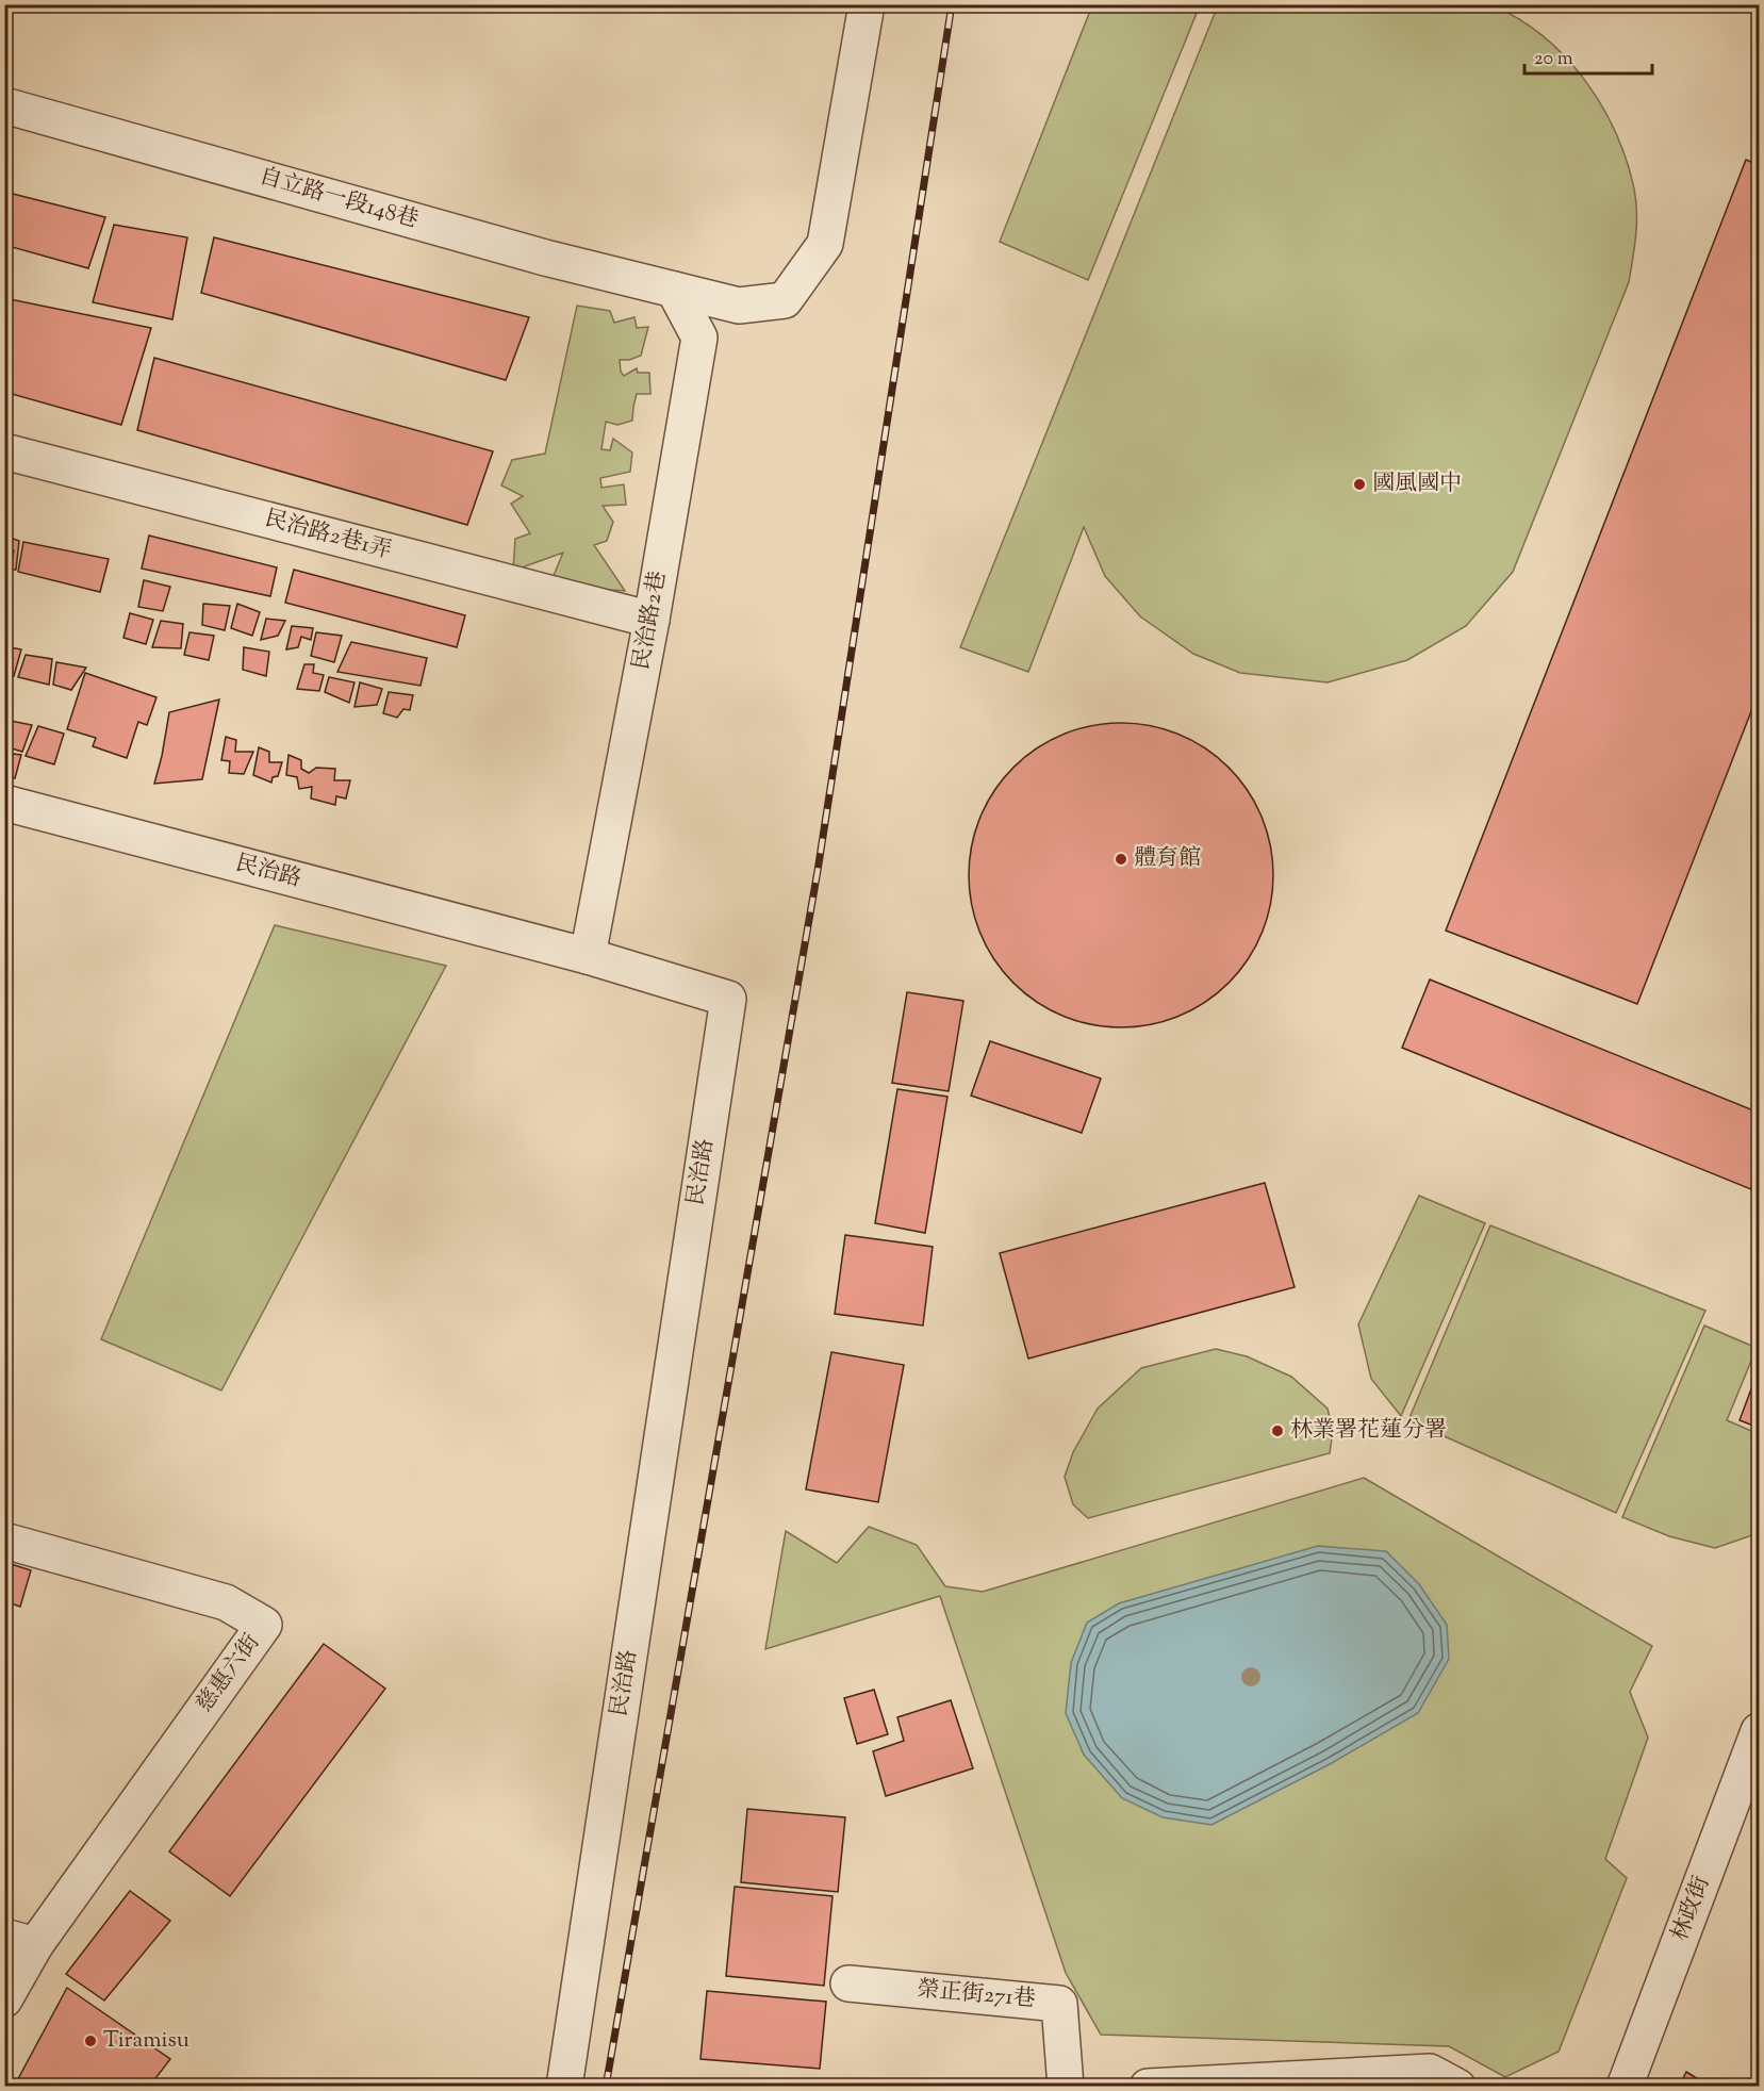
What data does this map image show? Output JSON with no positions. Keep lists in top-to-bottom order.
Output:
{
  "streets": {
    "street": [
      "自立路一段148巷",
      "民治路2巷1弄",
      "民治路2巷",
      "民治路",
      "慈惠六街",
      "林政街",
      "榮正街271巷"
    ]
  },
  "crossings": [
    ["自立路一段148巷", "民治路2巷"],
    ["民治路2巷1弄", "民治路2巷"],
    ["民治路2巷", "民治路"]
  ],
  "places": [
    "國風國中",
    "體育館",
    "林業署花蓮分署",
    "Tiramisu"
  ],
  "scale_bar": "20 m"
}
